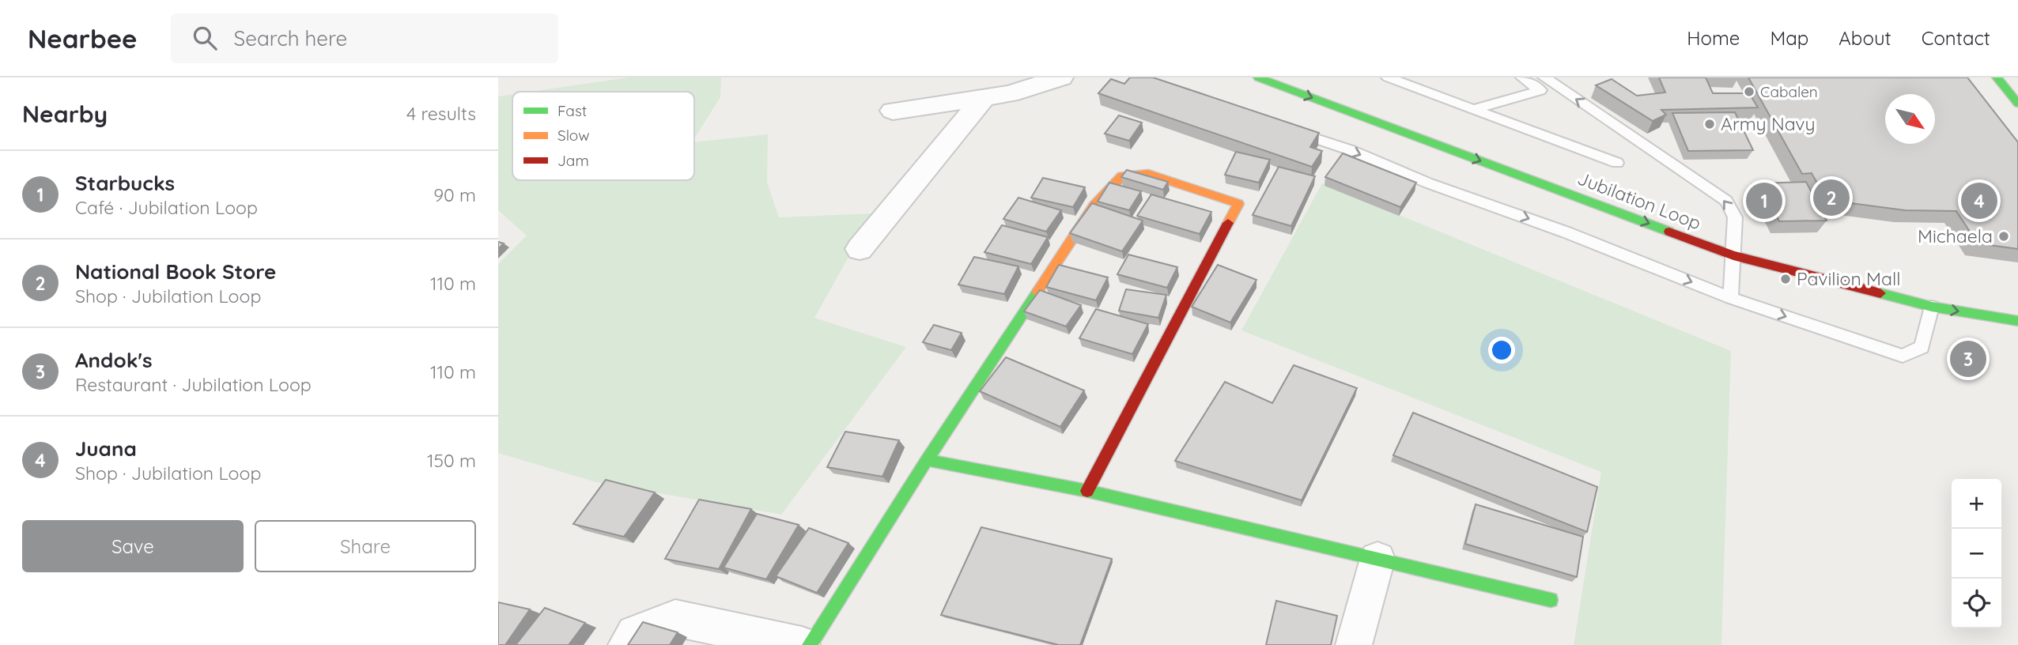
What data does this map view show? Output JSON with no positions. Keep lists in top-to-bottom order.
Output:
{
  "streets": {
    "street": ["Jubilation Loop"]
  },
  "one_way": ["Jubilation Loop"],
  "places": [
    "Cabalen",
    "Army Navy",
    "Michaela",
    "Pavilion Mall"
  ],
  "legend": ["Fast", "Slow", "Jam"],
  "north": "bottom right",
  "page": {
    "header": "Nearbee",
    "search": "Search here",
    "nav": [
      "Home",
      "Map",
      "About",
      "Contact"
    ],
    "heading": ["Nearby", "4 results"],
    "list": [
      {
        "mark": "1",
        "name": "Starbucks",
        "note": "Café · Jubilation Loop",
        "value": "90 m"
      },
      {
        "mark": "2",
        "name": "National Book Store",
        "note": "Shop · Jubilation Loop",
        "value": "110 m"
      },
      {
        "mark": "3",
        "name": "Andok's",
        "note": "Restaurant · Jubilation Loop",
        "value": "110 m"
      },
      {
        "mark": "4",
        "name": "Juana",
        "note": "Shop · Jubilation Loop",
        "value": "150 m"
      }
    ],
    "pins": [
      "2",
      "1",
      "4",
      "3"
    ],
    "map_buttons": ["+", "−"],
    "buttons": ["Save", "Share"]
  }
}
